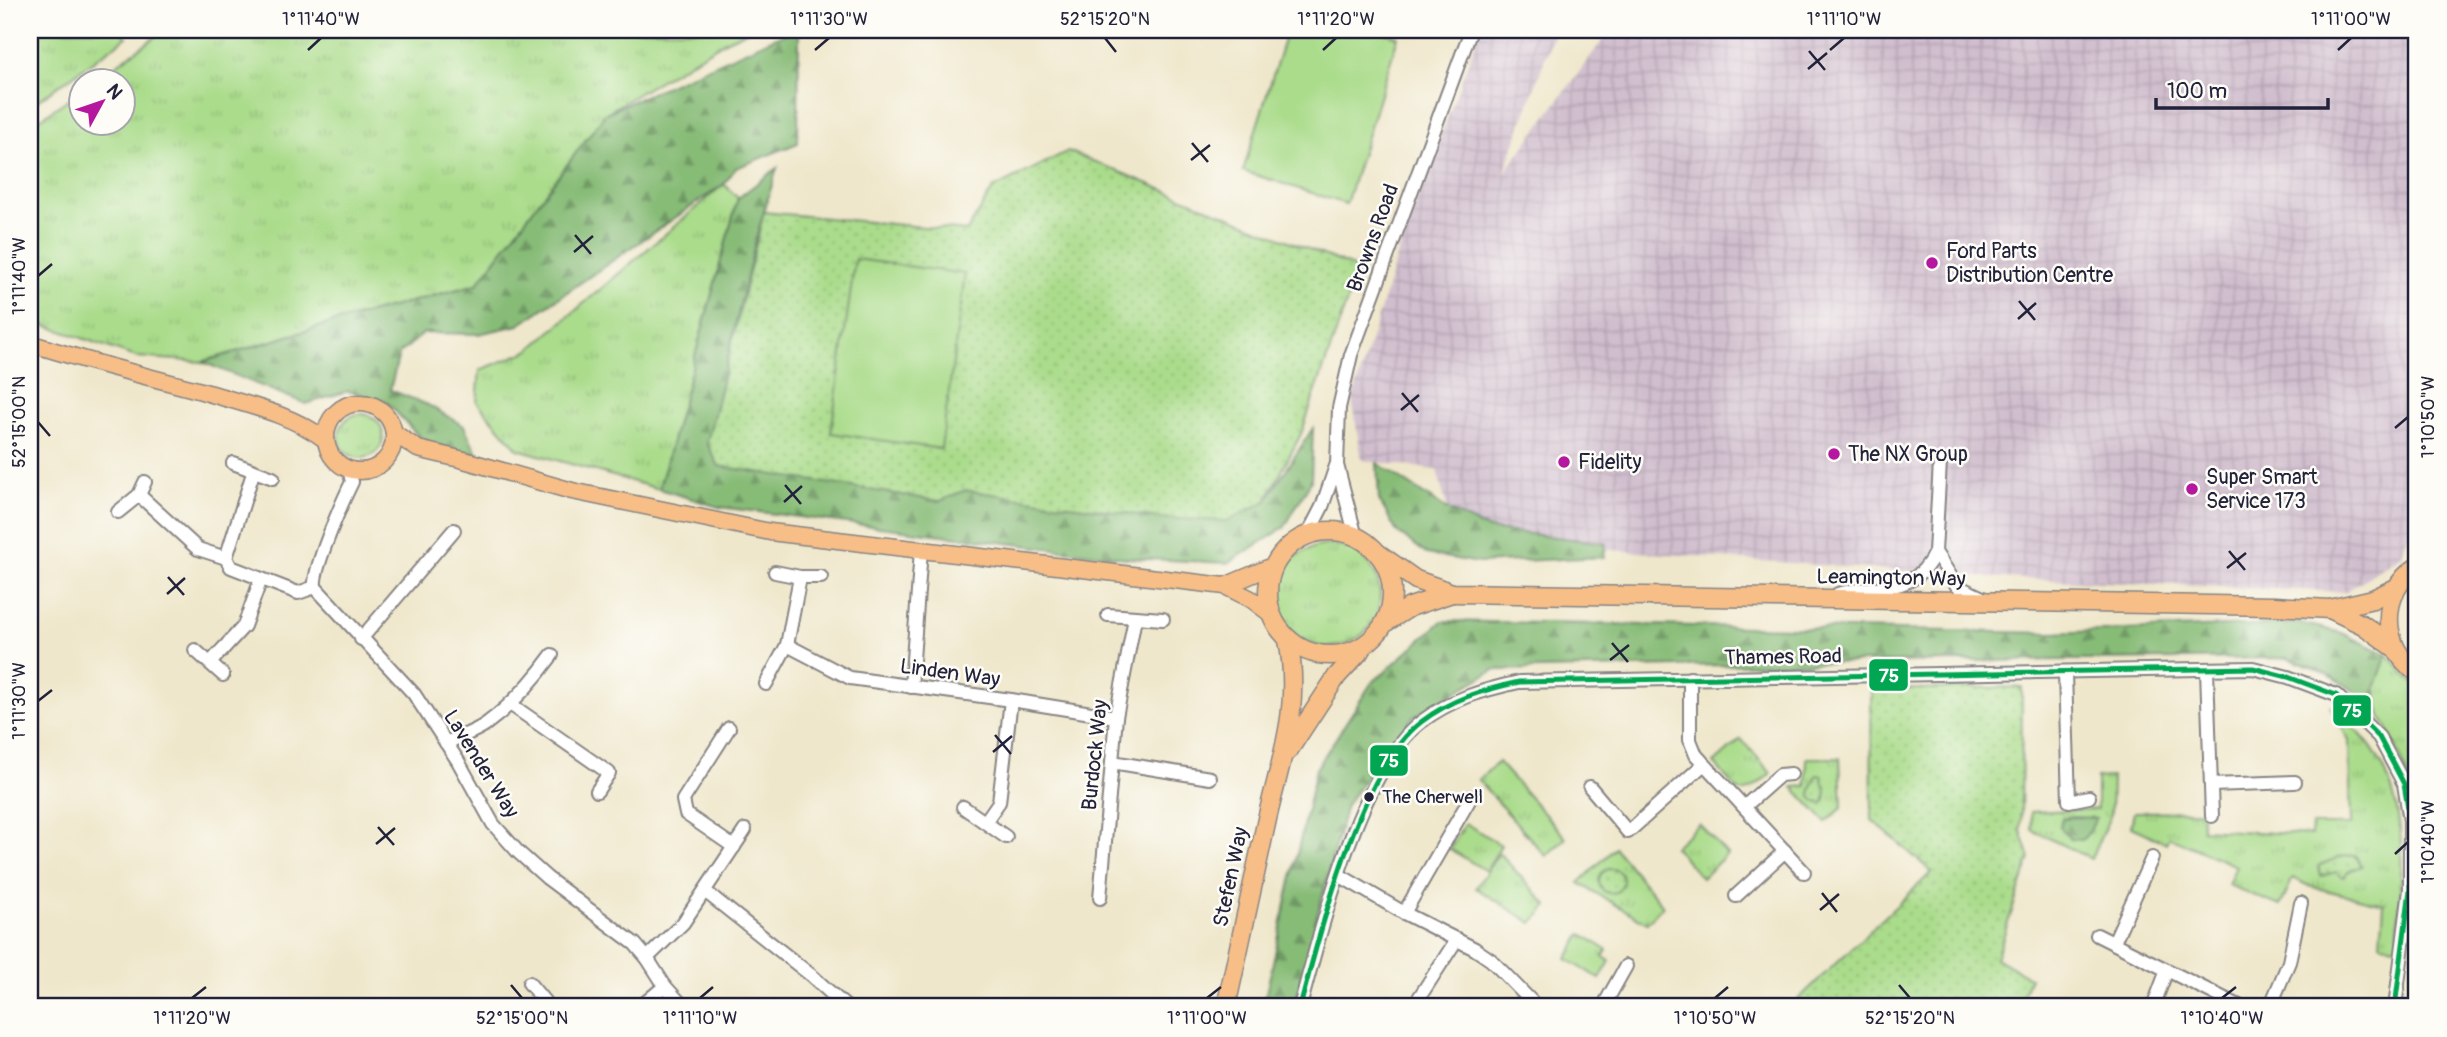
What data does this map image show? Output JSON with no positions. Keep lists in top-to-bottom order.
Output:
{
  "streets": {
    "highway": ["Leamington Way", "Stefen Way"],
    "street": [
      "Browns Road",
      "Thames Road",
      "Linden Way",
      "Burdock Way",
      "Lavender Way"
    ]
  },
  "crossings": [
    ["Browns Road", "Leamington Way"],
    ["Linden Way", "Burdock Way"]
  ],
  "places": [
    "Ford Parts Distribution Centre",
    "The NX Group",
    "Fidelity",
    "Super Smart Service 173",
    "The Cherwell"
  ],
  "lines": ["transit line 75"],
  "scale_bar": "100 m",
  "north": "top right",
  "coordinates": [
    "1°11'40\"W",
    "1°11'30\"W",
    "52°15'20\"N",
    "1°11'20\"W",
    "1°11'10\"W",
    "1°11'00\"W",
    "1°10'50\"W",
    "52°15'00\"N",
    "1°10'40\"W"
  ]
}
